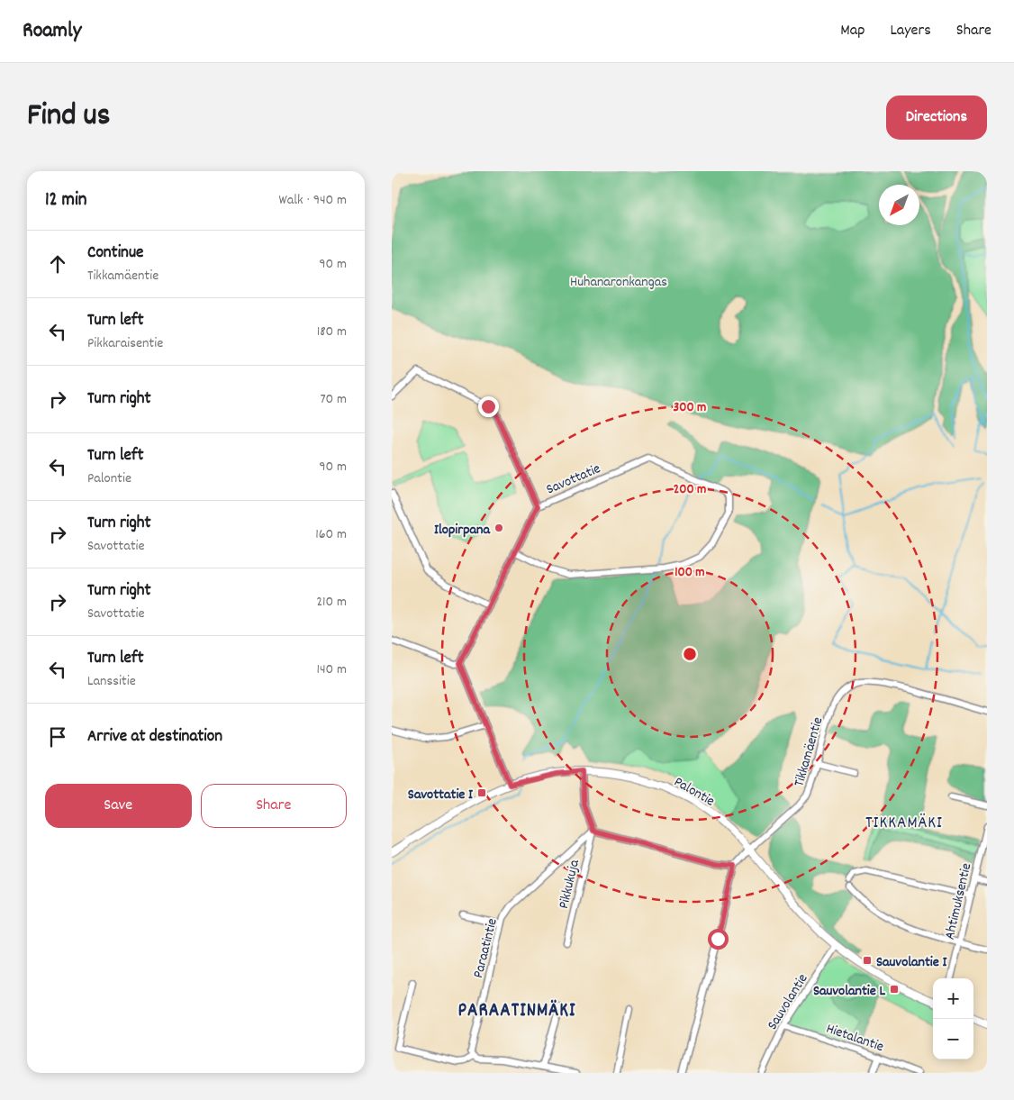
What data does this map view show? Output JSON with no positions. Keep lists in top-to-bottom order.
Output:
{
  "streets": {
    "street": [
      "Savottatie",
      "Tikkamäentie",
      "Palontie",
      "Pikkukuja",
      "Ahtimuksentie",
      "Paraatintie",
      "Sauvolantie",
      "Hietalantie"
    ]
  },
  "crossings": [
    ["Tikkamäentie", "Palontie"],
    ["Palontie", "Sauvolantie"],
    ["Pikkukuja", "Paraatintie"],
    ["Sauvolantie", "Hietalantie"]
  ],
  "districts": ["TIKKAMÄKI", "PARAATINMÄKI"],
  "parks": ["Huhanaronkangas"],
  "places": {
    "other": ["Ilopirpana"],
    "transit": ["Savottatie I", "Sauvolantie I", "Sauvolantie L"]
  },
  "north": "bottom left",
  "page": {
    "header": "Roamly",
    "nav": ["Map", "Layers", "Share"],
    "title": "Find us",
    "buttons": [
      "Directions",
      ["Save", "Share"]
    ],
    "heading": ["12 min", "Walk · 940 m"],
    "list": [
      ["Continue", "Tikkamäentie", "90 m"],
      ["Turn left", "Pikkaraisentie", "180 m"],
      ["Turn right", "70 m"],
      ["Turn left", "Palontie", "90 m"],
      ["Turn right", "Savottatie", "160 m"],
      ["Turn right", "Savottatie", "210 m"],
      ["Turn left", "Lanssitie", "140 m"],
      "Arrive at destination"
    ],
    "map_buttons": ["+", "−"]
  },
  "rings": ["300 m", "200 m", "100 m"]
}
